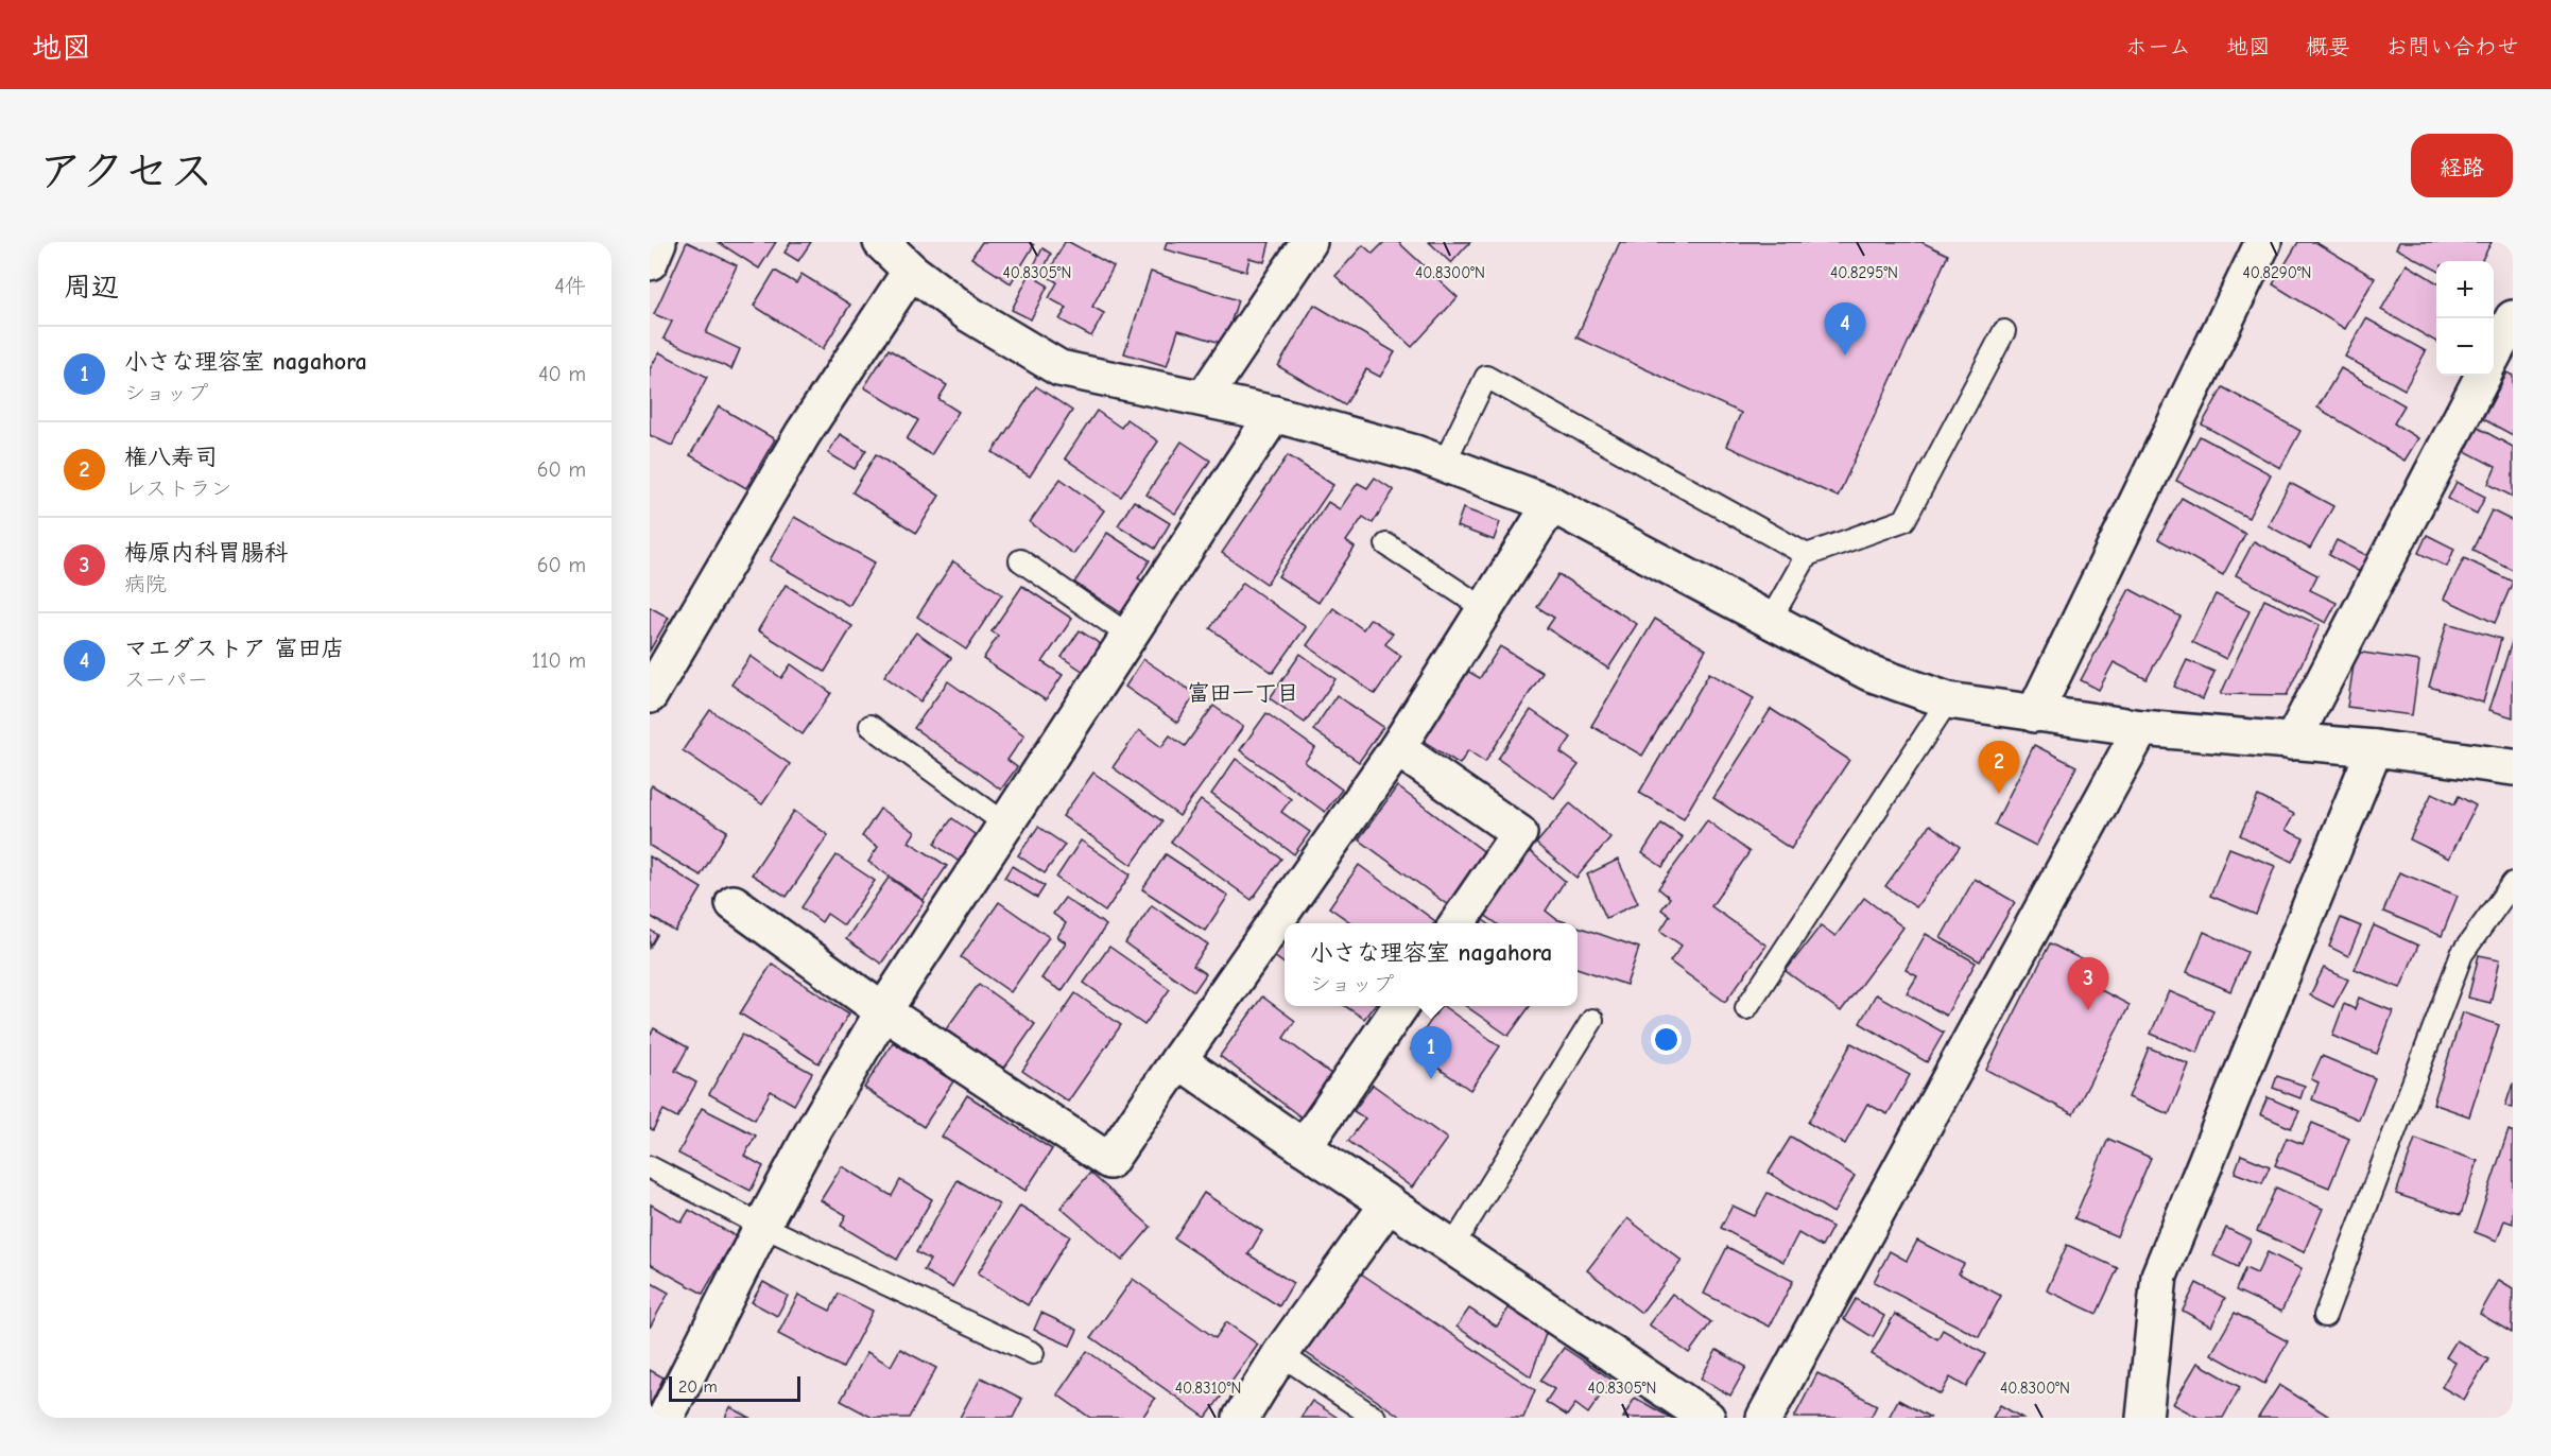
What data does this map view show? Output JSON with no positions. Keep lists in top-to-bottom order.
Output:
{
  "districts": ["富田一丁目"],
  "scale_bar": "20 m",
  "page": {
    "header": "地図",
    "nav": [
      "ホーム",
      "地図",
      "概要",
      "お問い合わせ"
    ],
    "title": "アクセス",
    "buttons": "経路",
    "heading": ["周辺", "4件"],
    "map_buttons": ["+", "−"],
    "pins": [
      "4",
      "2",
      "3",
      "1"
    ],
    "list": [
      {
        "mark": "1",
        "name": "小さな理容室 nagahora",
        "note": "ショップ",
        "value": "40 m"
      },
      {
        "mark": "2",
        "name": "権八寿司",
        "note": "レストラン",
        "value": "60 m"
      },
      {
        "mark": "3",
        "name": "梅原内科胃腸科",
        "note": "病院",
        "value": "60 m"
      },
      {
        "mark": "4",
        "name": "マエダストア 富田店",
        "note": "スーパー",
        "value": "110 m"
      }
    ],
    "popup": ["小さな理容室 nagahora", "ショップ"],
    "scale": "20 m"
  },
  "coordinates": [
    "40.8305°N",
    "40.8300°N",
    "40.8295°N",
    "40.8290°N",
    "40.8310°N"
  ]
}
